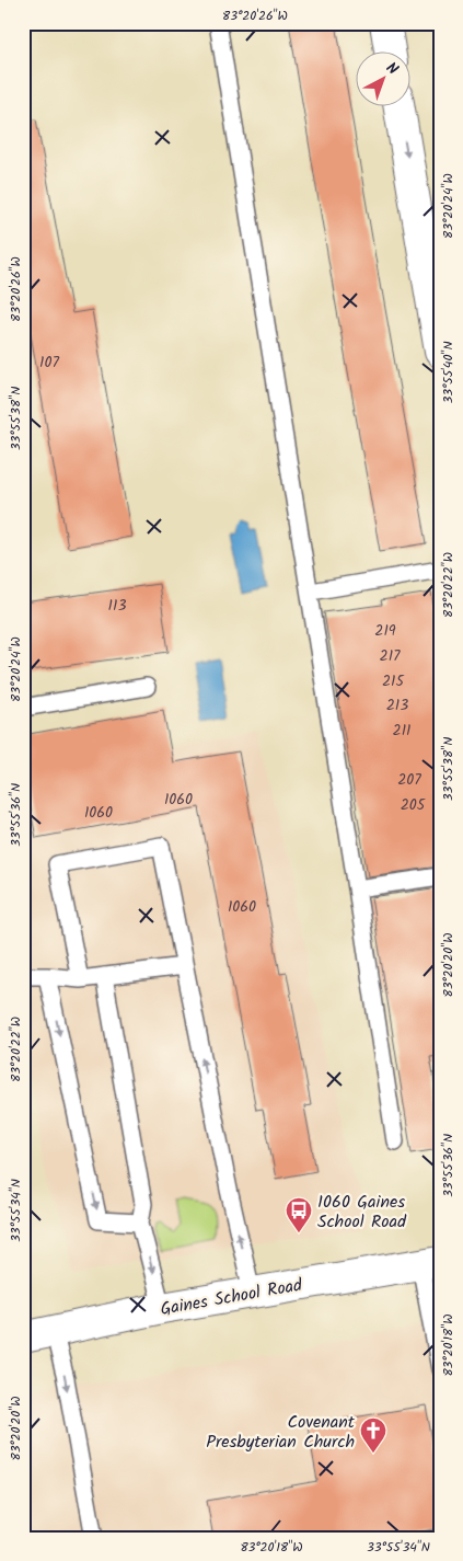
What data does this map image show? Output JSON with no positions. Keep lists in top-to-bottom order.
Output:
{
  "streets": {
    "main road": ["Gaines School Road"]
  },
  "places": {
    "bus stop": ["1060 Gaines School Road"],
    "church": ["Covenant Presbyterian Church"]
  },
  "house_numbers": [
    "107",
    "113",
    "219",
    "217",
    "215",
    "213",
    "211",
    "207",
    "1060",
    "205",
    "1060",
    "1060"
  ],
  "north": "top right",
  "coordinates": [
    "83°20'26\"W",
    "83°20'24\"W",
    "33°55'40\"N",
    "33°55'38\"N",
    "83°20'22\"W",
    "33°55'36\"N",
    "83°20'20\"W",
    "33°55'34\"N",
    "83°20'18\"W"
  ]
}
